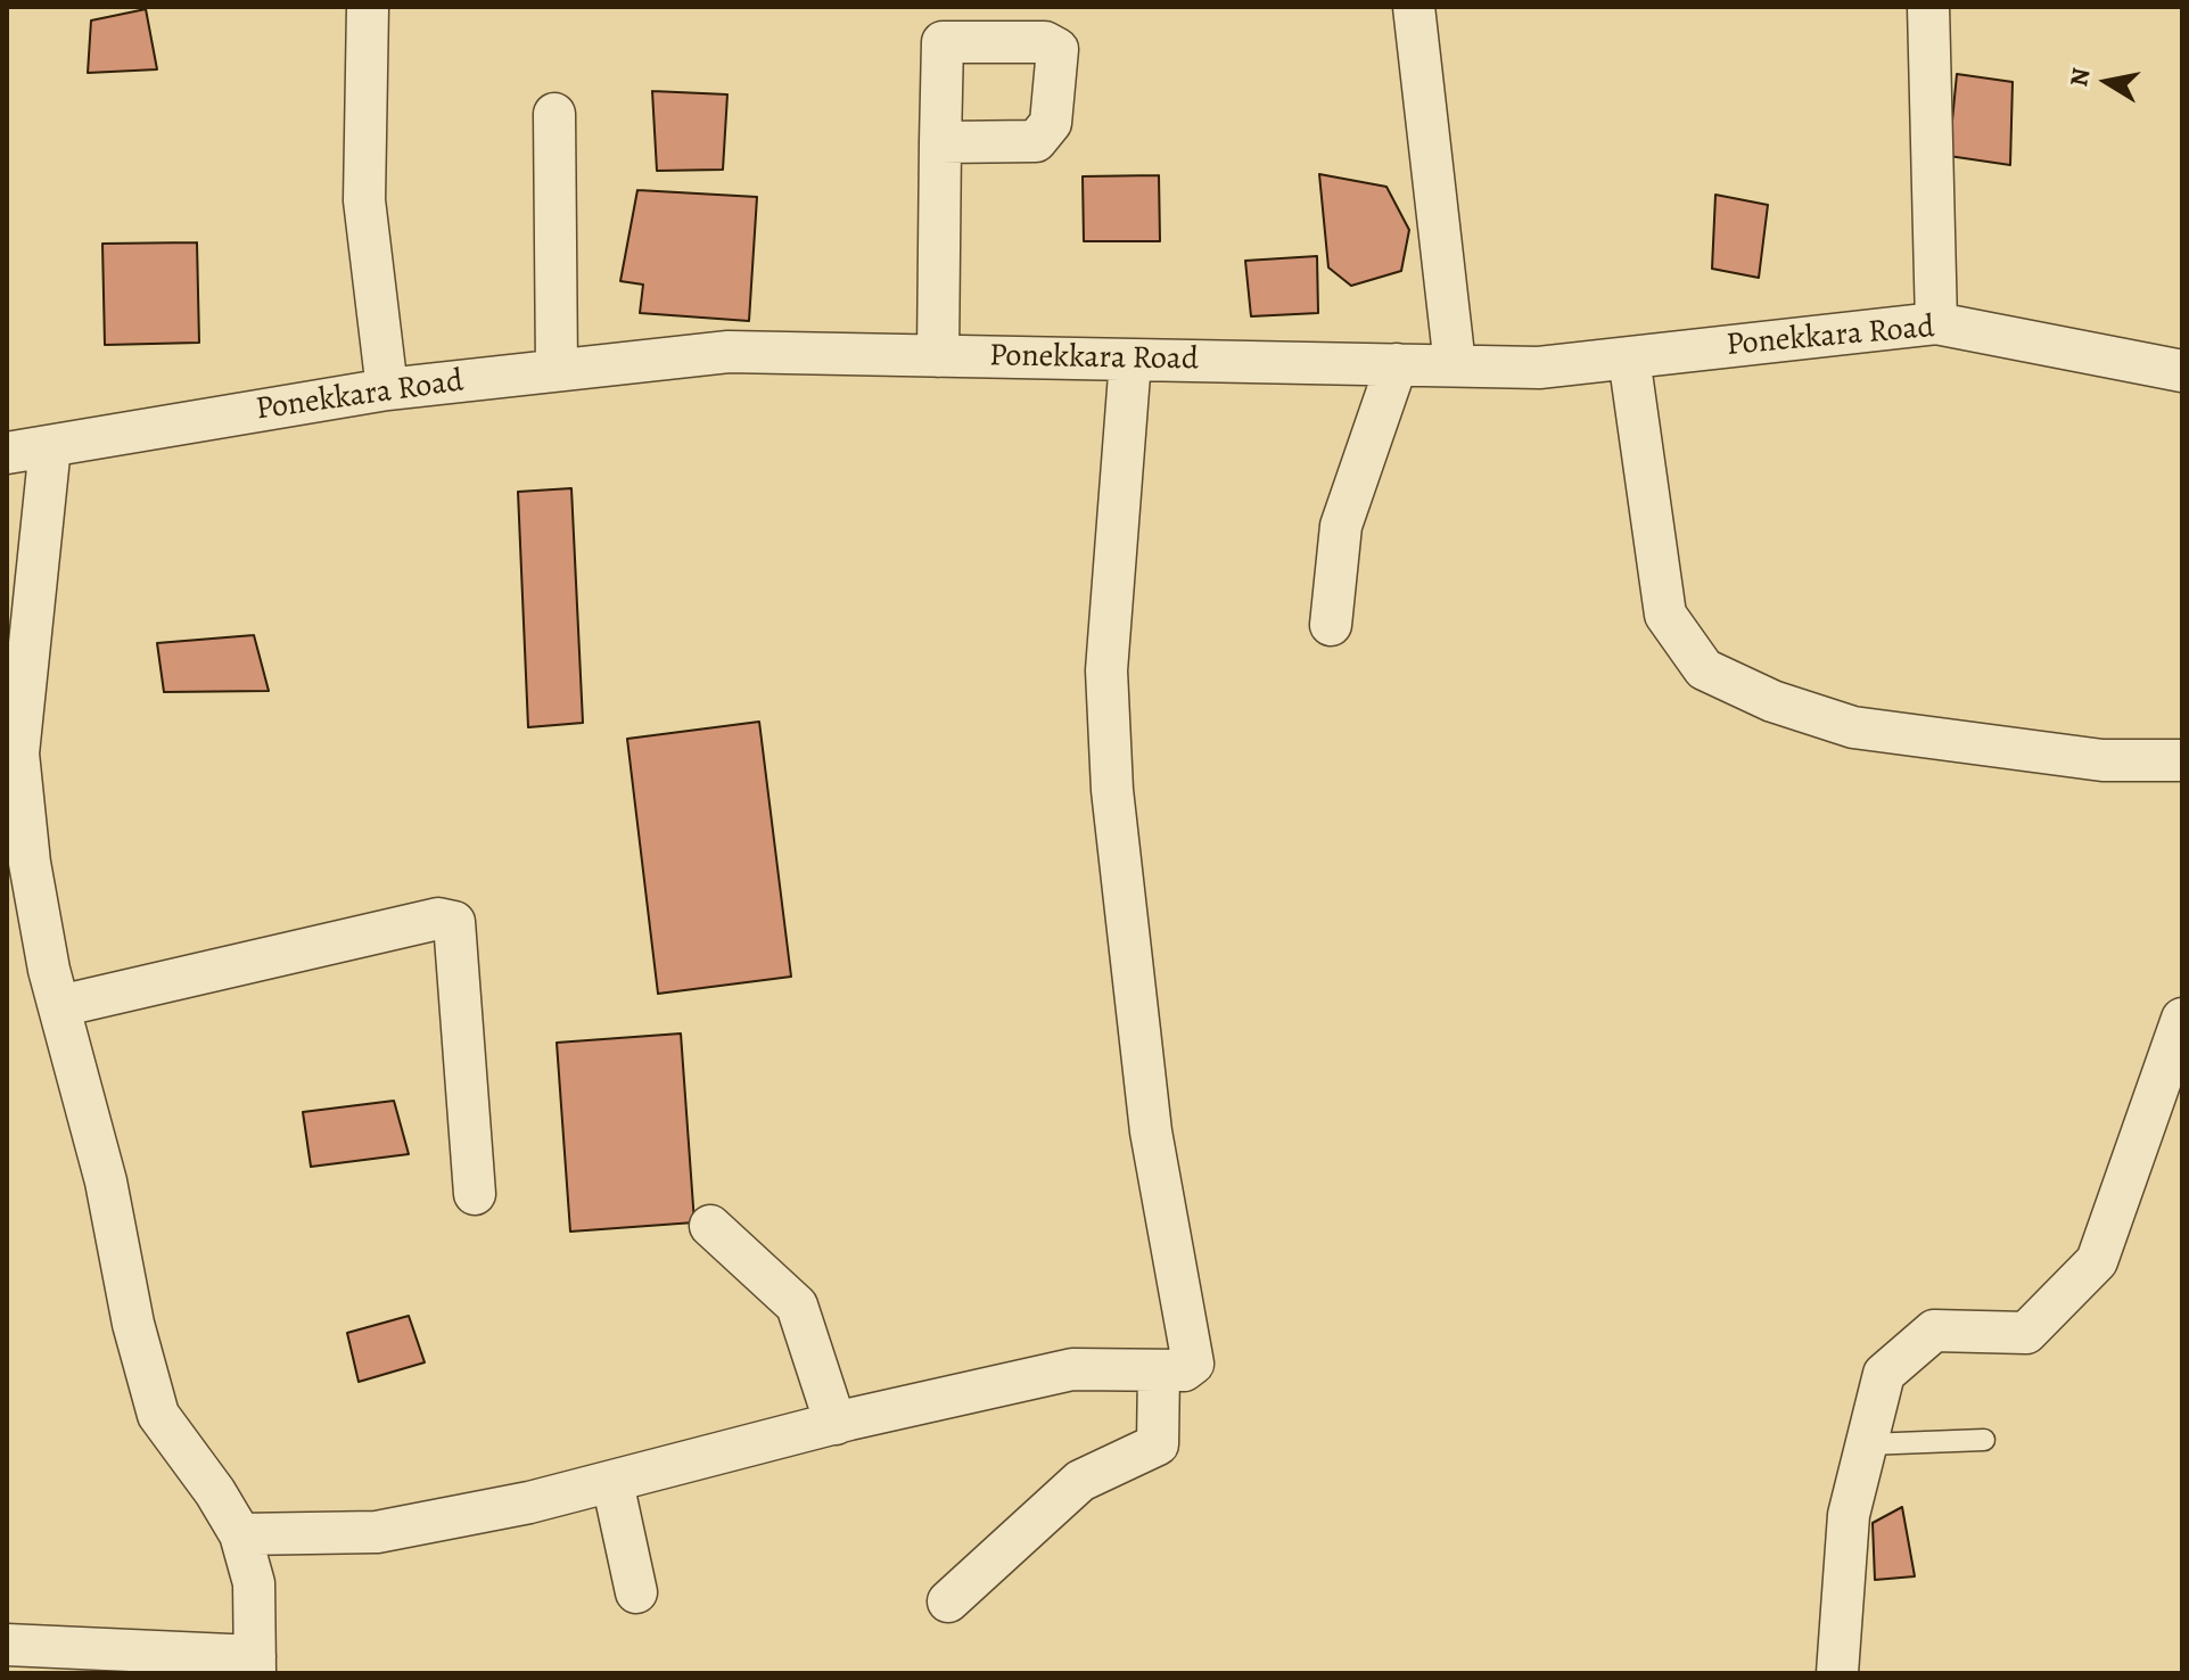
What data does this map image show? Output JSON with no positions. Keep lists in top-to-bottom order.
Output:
{
  "streets": {
    "street": ["Ponekkara Road"]
  },
  "north": "left"
}
